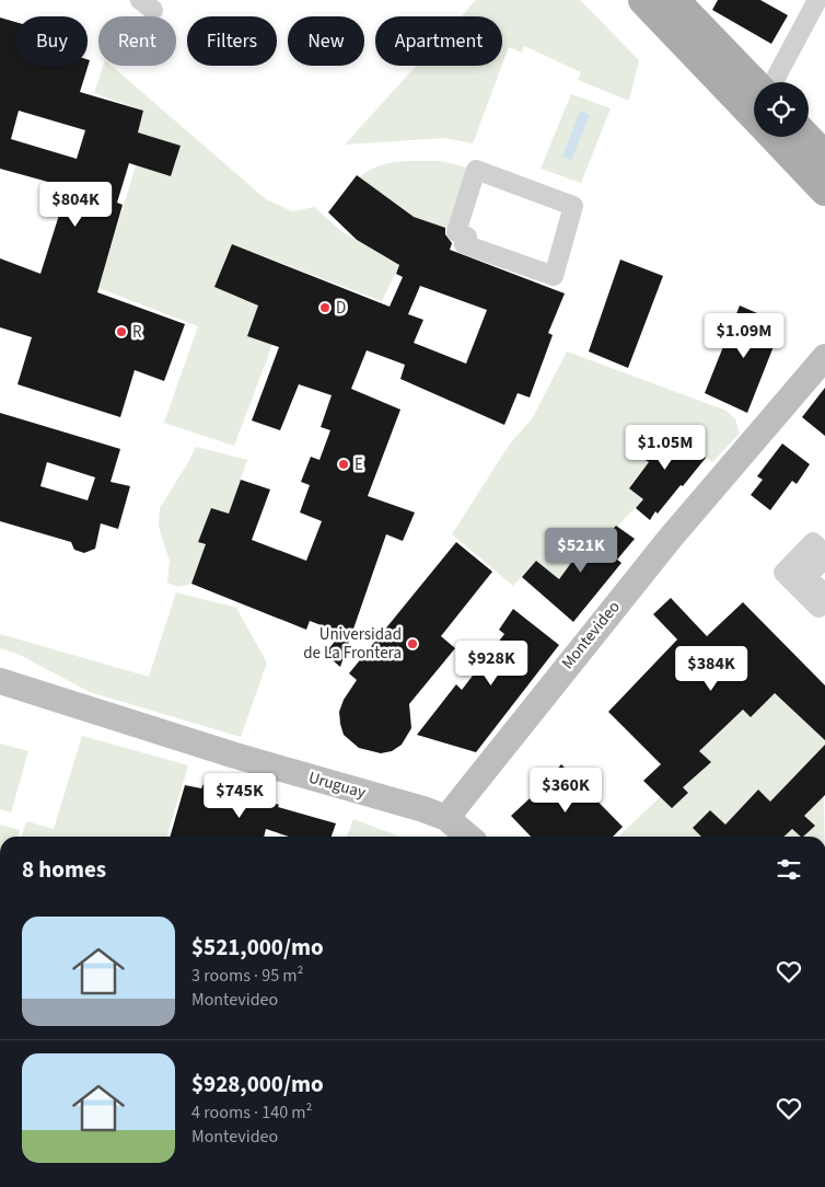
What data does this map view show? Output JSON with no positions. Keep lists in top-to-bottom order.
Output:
{
  "streets": {
    "main road": ["Montevideo", "Uruguay"]
  },
  "crossings": [
    ["Montevideo", "Uruguay"]
  ],
  "places": [
    "D",
    "R",
    "E",
    "Universidad de La Frontera"
  ],
  "page": {
    "chip": [
      "Buy",
      "Rent",
      "Filters",
      "New",
      "Apartment"
    ],
    "price": [
      "$804K",
      "$1.09M",
      "$1.05M",
      "$521K",
      "$928K",
      "$384K",
      "$360K",
      "$745K"
    ],
    "heading": "8 homes",
    "list": [
      {
        "name": "$521,000/mo",
        "note": "3 rooms · 95 m² · Montevideo"
      },
      {
        "name": "$928,000/mo",
        "note": "4 rooms · 140 m² · Montevideo"
      }
    ]
  }
}
